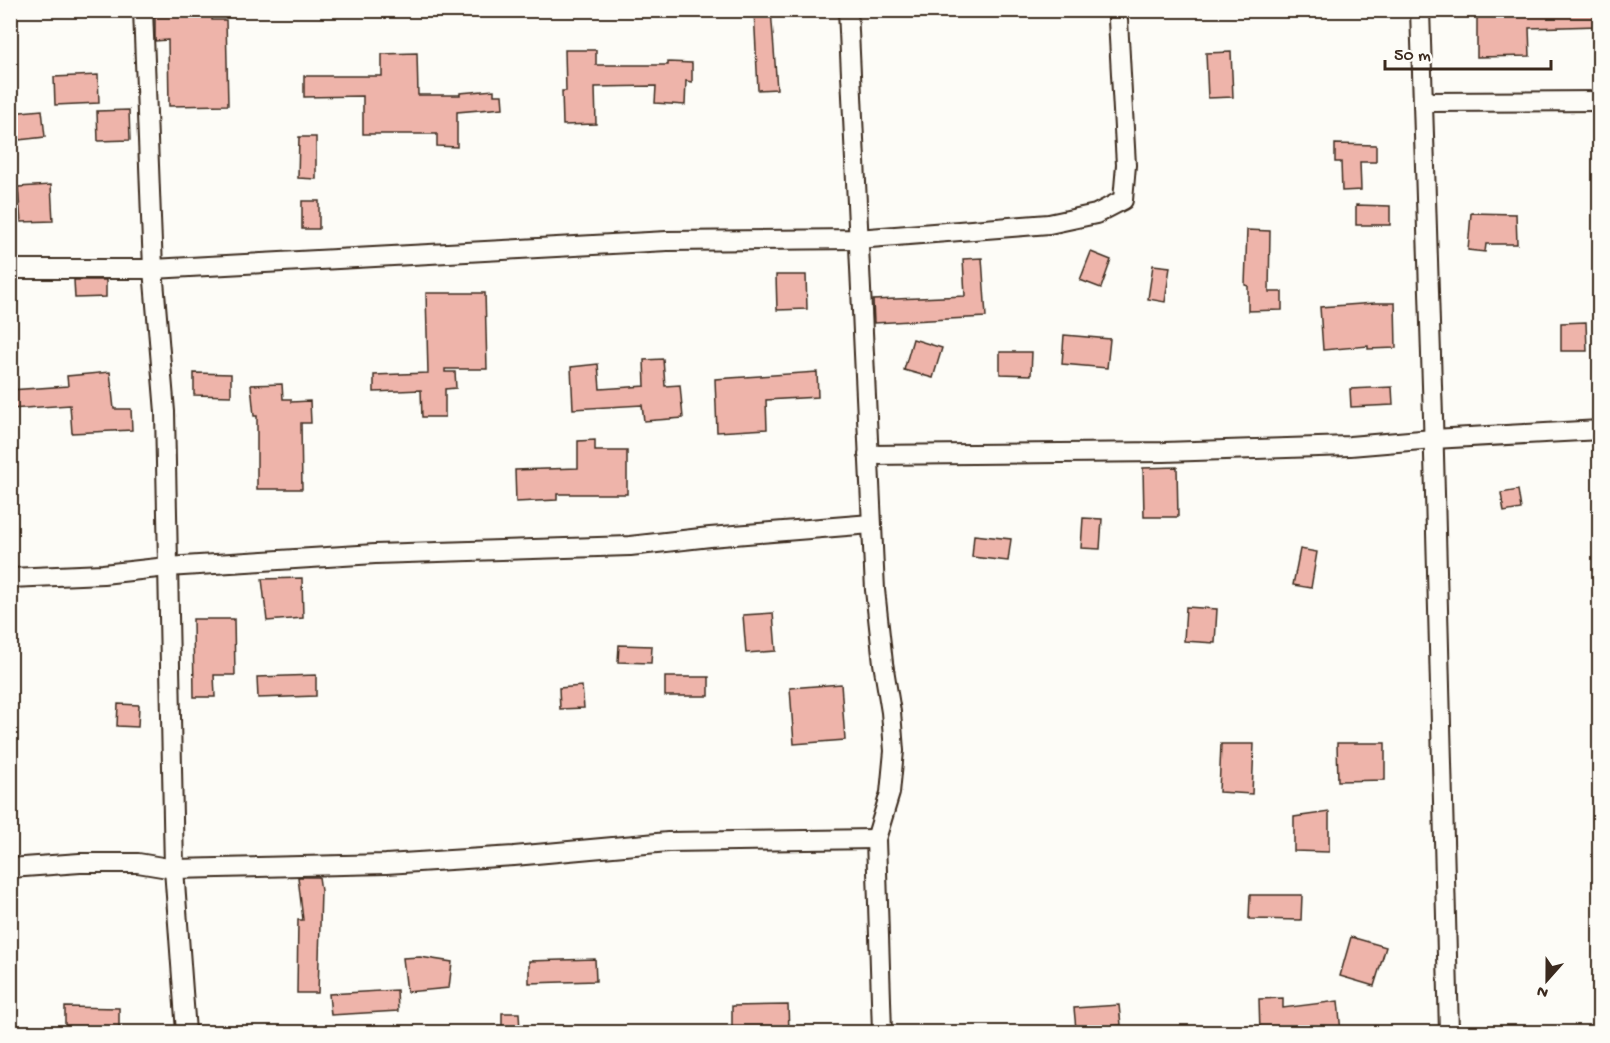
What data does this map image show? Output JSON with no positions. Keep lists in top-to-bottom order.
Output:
{
  "scale_bar": "50 m",
  "north": "bottom"
}
